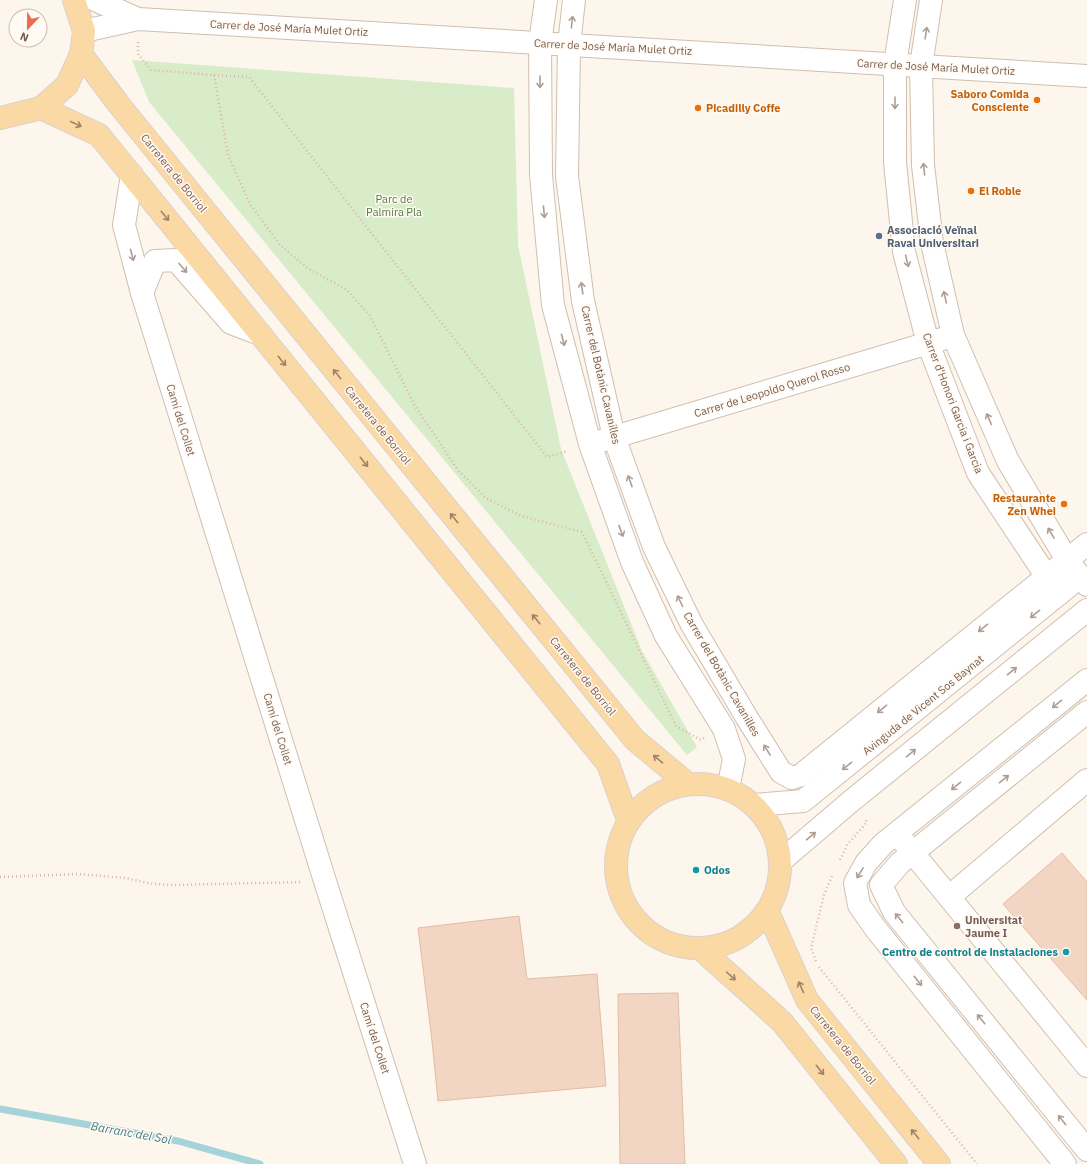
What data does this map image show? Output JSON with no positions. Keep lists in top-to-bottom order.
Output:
{
  "streets": {
    "main road": ["Carretera de Borriol"],
    "street": [
      "Carrer de José María Mulet Ortiz",
      "Carrer del Botànic Cavanilles",
      "Carrer de Leopoldo Querol Rosso",
      "Carrer d'Honori Garcia i Garcia",
      "Camí del Collet",
      "Avinguda de Vicent Sos Baynat"
    ]
  },
  "crossings": [
    ["Carrer de José María Mulet Ortiz", "Carrer del Botànic Cavanilles"],
    ["Carrer de José María Mulet Ortiz", "Carrer d'Honori Garcia i Garcia"],
    ["Carrer del Botànic Cavanilles", "Carrer de Leopoldo Querol Rosso"],
    ["Carrer del Botànic Cavanilles", "Avinguda de Vicent Sos Baynat"],
    ["Carrer de Leopoldo Querol Rosso", "Carrer d'Honori Garcia i Garcia"],
    ["Carrer d'Honori Garcia i Garcia", "Avinguda de Vicent Sos Baynat"]
  ],
  "water": ["Barranc del Sol"],
  "parks": ["Parc de Palmira Pla"],
  "places": [
    "Saboro Comida Consciente",
    "Picadilly Coffe",
    "El Roble",
    "Associació Veïnal Raval Universitari",
    "Restaurante Zen Whei",
    "Odos",
    "Universitat Jaume I",
    "Centro de control de instalaciones"
  ],
  "north": "bottom"
}
